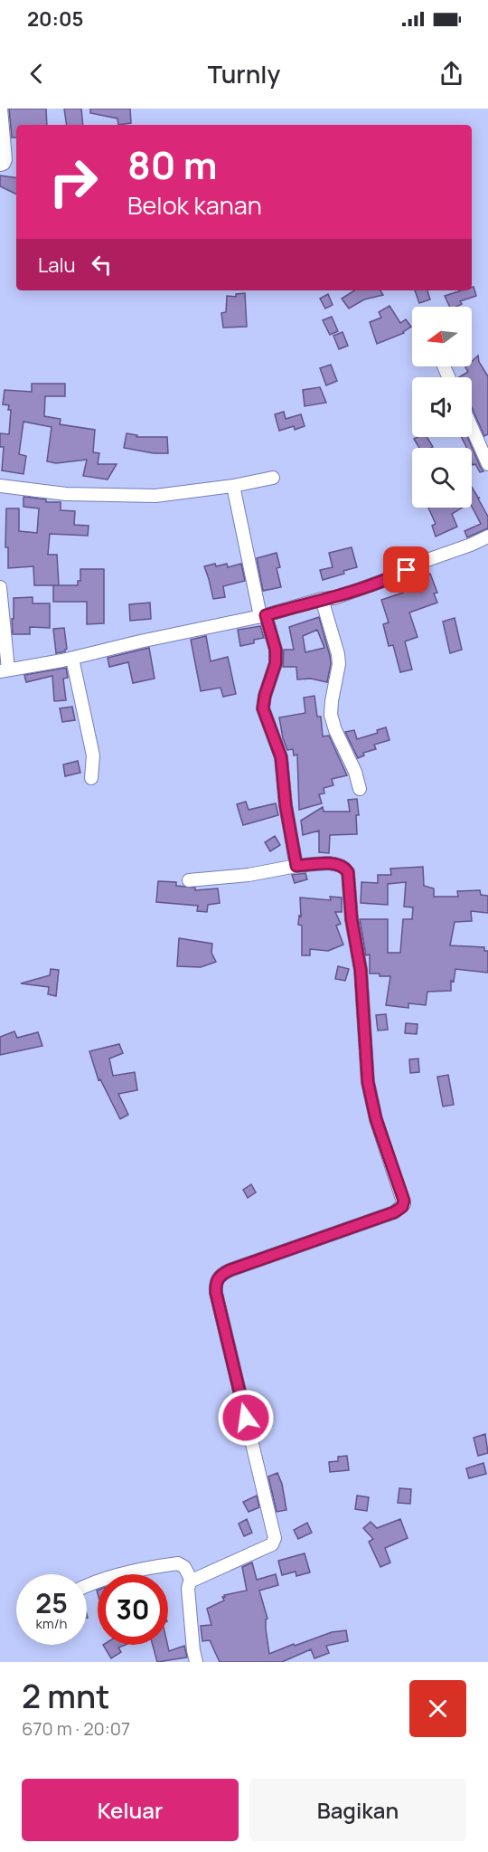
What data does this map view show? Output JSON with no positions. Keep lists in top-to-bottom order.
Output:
{
  "north": "left",
  "page": {
    "status": "20:05",
    "header": "Turnly",
    "turn": ["80 m", "Belok kanan"],
    "then": "Lalu",
    "speed": "25 km/h",
    "limit": "30",
    "heading": ["2 mnt", "670 m · 20:07"],
    "buttons": ["Keluar", "Bagikan"]
  }
}
